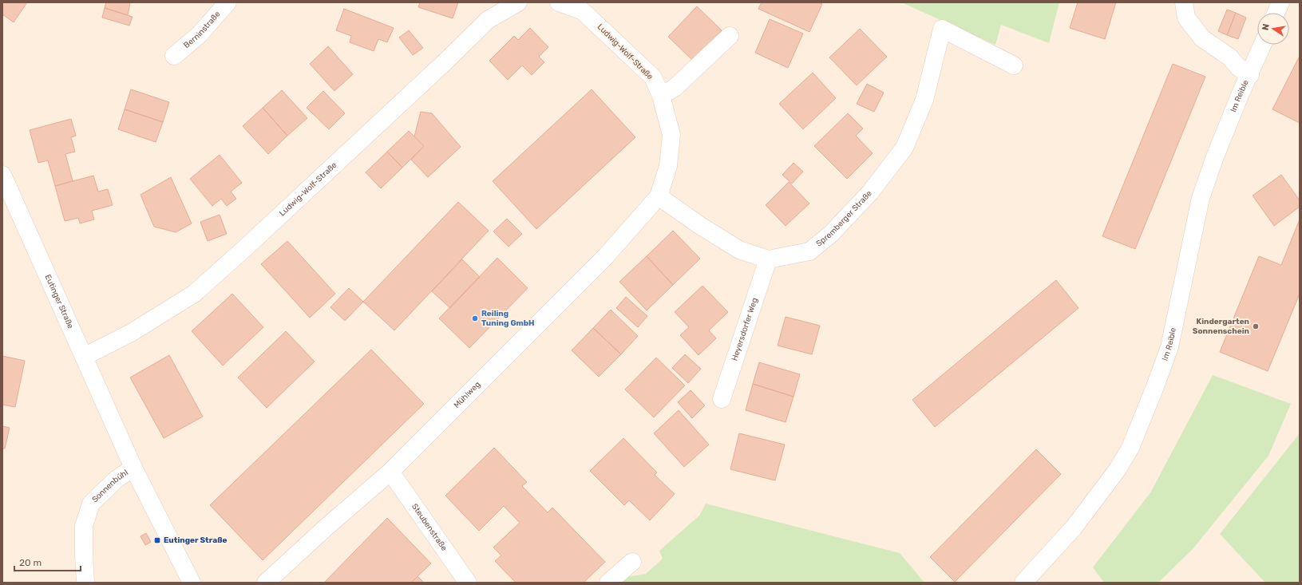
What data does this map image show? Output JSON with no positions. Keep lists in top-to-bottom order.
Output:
{
  "streets": {
    "street": [
      "Berninstraße",
      "Ludwig-Wolf-Straße",
      "Im Reible",
      "Spremberger Straße",
      "Eutinger Straße",
      "Heyersdorfer Weg",
      "Mühlweg",
      "Sonnenbühl",
      "Steubenstraße"
    ]
  },
  "crossings": [
    ["Ludwig-Wolf-Straße", "Spremberger Straße"],
    ["Ludwig-Wolf-Straße", "Eutinger Straße"],
    ["Ludwig-Wolf-Straße", "Mühlweg"],
    ["Spremberger Straße", "Heyersdorfer Weg"],
    ["Spremberger Straße", "Mühlweg"],
    ["Eutinger Straße", "Sonnenbühl"],
    ["Mühlweg", "Steubenstraße"]
  ],
  "places": {
    "other": ["Reiling Tuning GmbH", "Kindergarten Sonnenschein"],
    "transit": ["Eutinger Straße"]
  },
  "scale_bar": "20 m",
  "north": "left"
}
